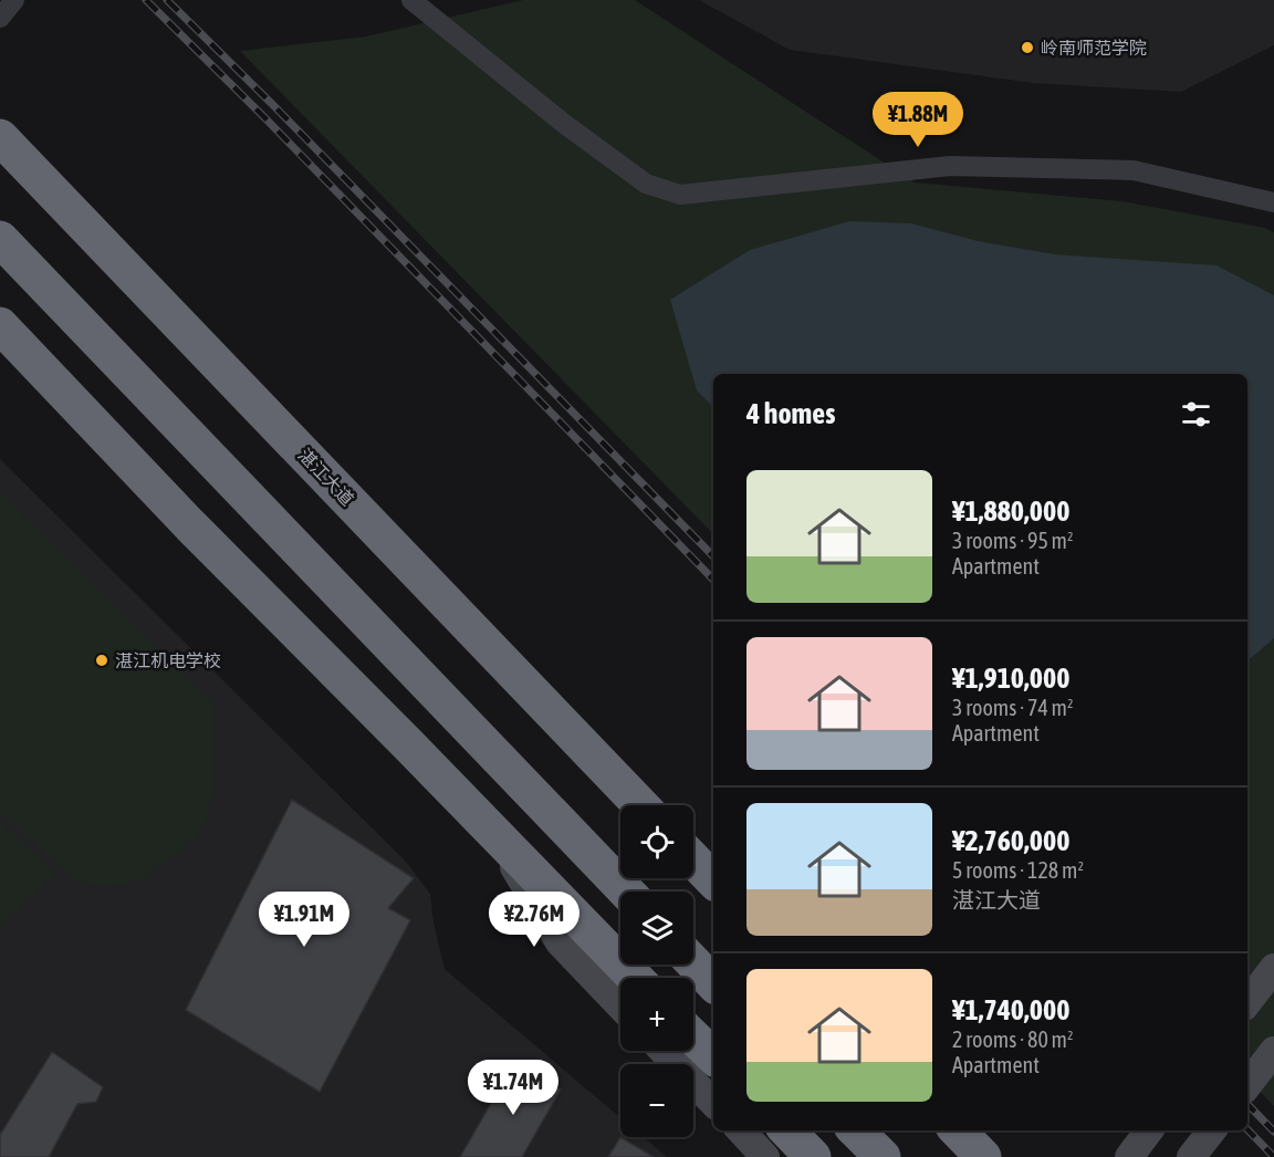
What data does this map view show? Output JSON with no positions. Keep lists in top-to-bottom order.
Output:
{
  "streets": {
    "highway": ["湛江大道"]
  },
  "places": ["岭南师范学院", "湛江机电学校"],
  "page": {
    "price": [
      "¥1.88M",
      "¥1.91M",
      "¥2.76M",
      "¥1.74M"
    ],
    "heading": "4 homes",
    "list": [
      {
        "name": "¥1,880,000",
        "note": "3 rooms · 95 m² · Apartment"
      },
      {
        "name": "¥1,910,000",
        "note": "3 rooms · 74 m² · Apartment"
      },
      {
        "name": "¥2,760,000",
        "note": "5 rooms · 128 m² · 湛江大道"
      },
      {
        "name": "¥1,740,000",
        "note": "2 rooms · 80 m² · Apartment"
      }
    ],
    "map_buttons": ["+", "−"]
  }
}
